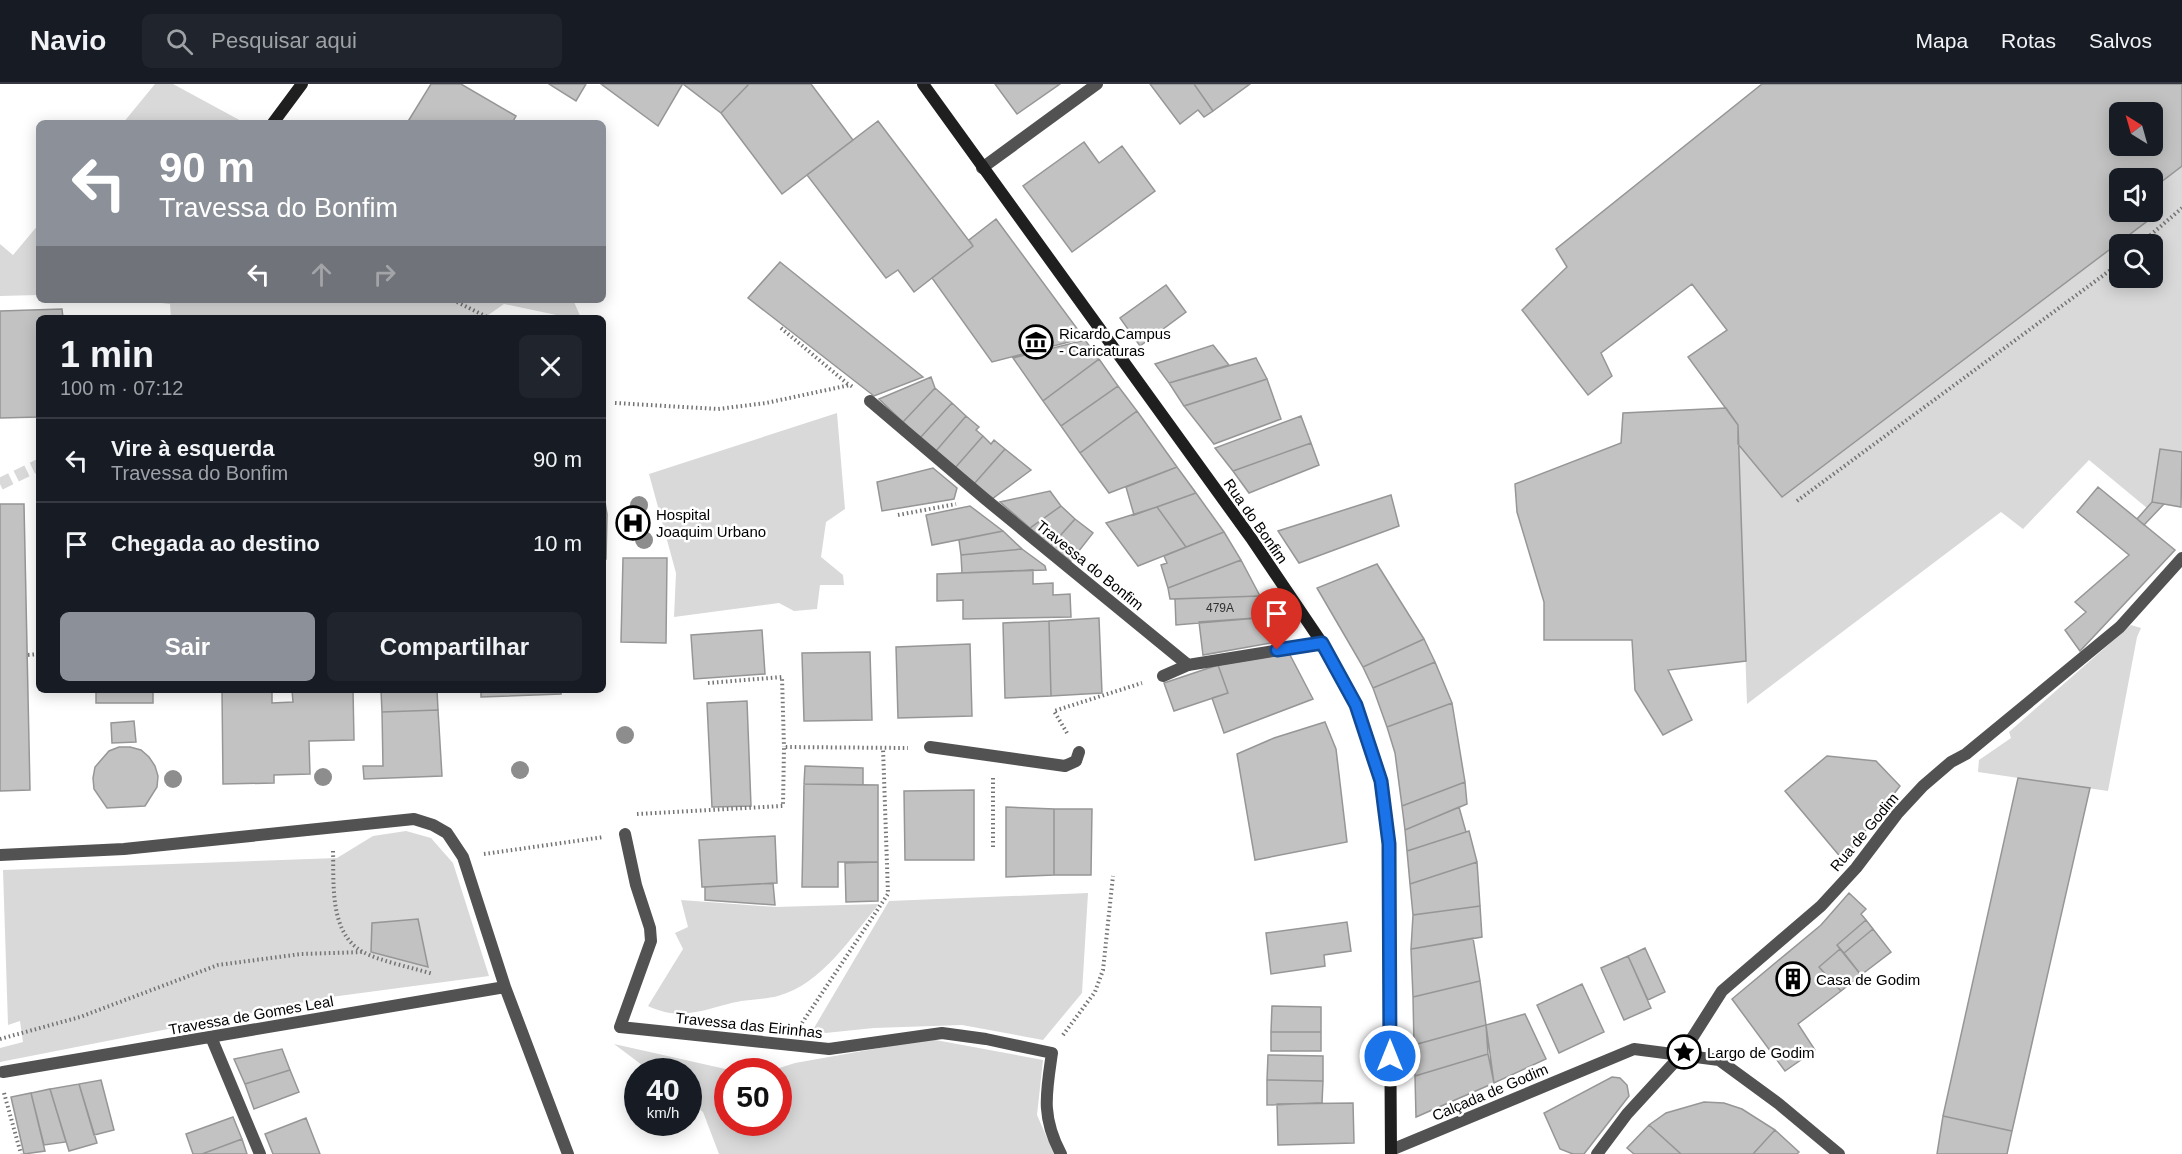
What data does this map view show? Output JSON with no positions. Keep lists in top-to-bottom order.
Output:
{
  "streets": {
    "main road": ["Rua do Bonfim"],
    "street": [
      "Travessa do Bonfim",
      "Rua de Godim",
      "Travessa de Gomes Leal",
      "Travessa das Eirinhas",
      "Calçada de Godim"
    ]
  },
  "crossings": [
    ["Rua do Bonfim", "Calçada de Godim"],
    ["Rua de Godim", "Calçada de Godim"]
  ],
  "places": {
    "museum": ["Ricardo Campus - Caricaturas"],
    "hospital": ["Hospital Joaquim Urbano"],
    "building": ["Casa de Godim"],
    "place": ["Largo de Godim"]
  },
  "house_numbers": ["479A"],
  "north": "top left",
  "page": {
    "header": "Navio",
    "search": "Pesquisar aqui",
    "nav": ["Mapa", "Rotas", "Salvos"],
    "turn": ["90 m", "Travessa do Bonfim"],
    "heading": ["1 min", "100 m · 07:12"],
    "list": [
      {
        "name": "Vire à esquerda",
        "note": "Travessa do Bonfim",
        "value": "90 m"
      },
      {
        "name": "Chegada ao destino",
        "value": "10 m"
      }
    ],
    "buttons": ["Sair", "Compartilhar"],
    "speed": "40 km/h",
    "limit": "50"
  }
}
